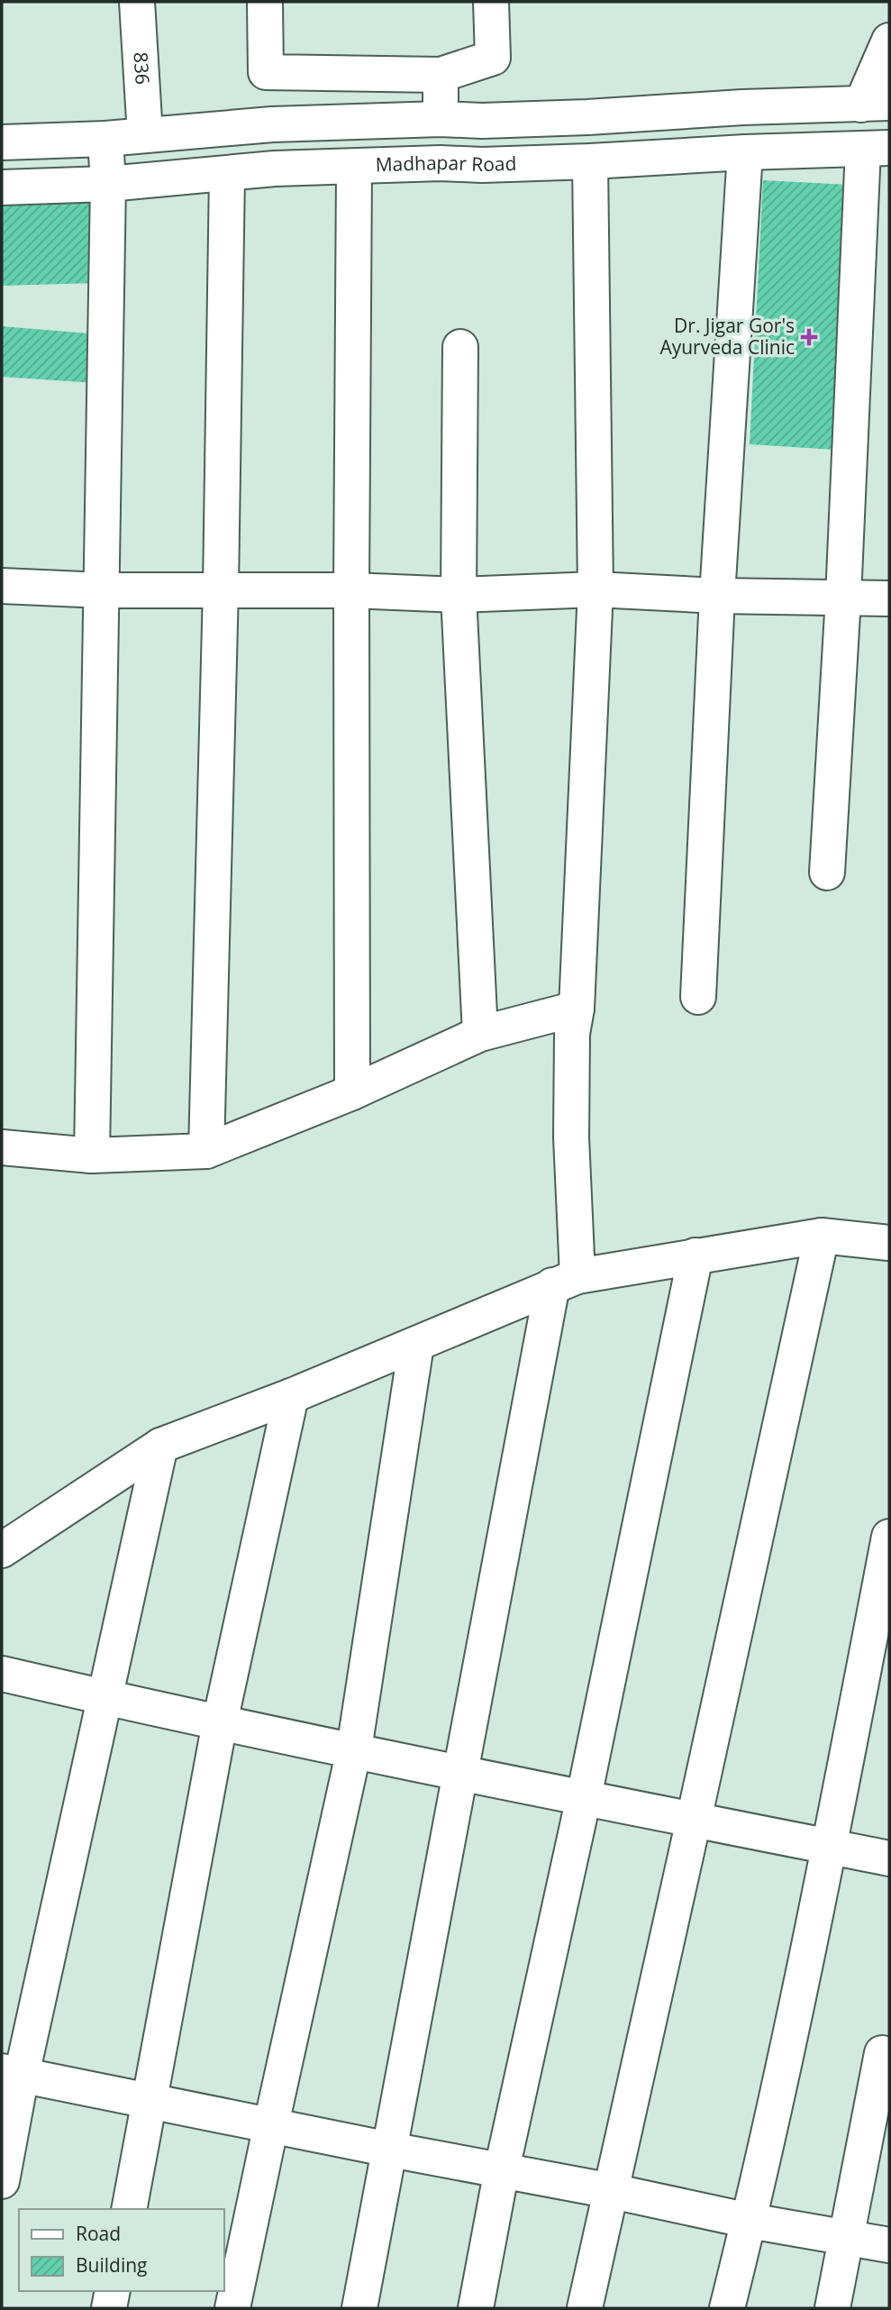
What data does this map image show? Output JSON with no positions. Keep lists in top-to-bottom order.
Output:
{
  "streets": {
    "street": ["836", "Madhapar Road"]
  },
  "places": {
    "health": ["Dr. Jigar Gor's Ayurveda Clinic"]
  },
  "legend": ["Road", "Building"]
}
